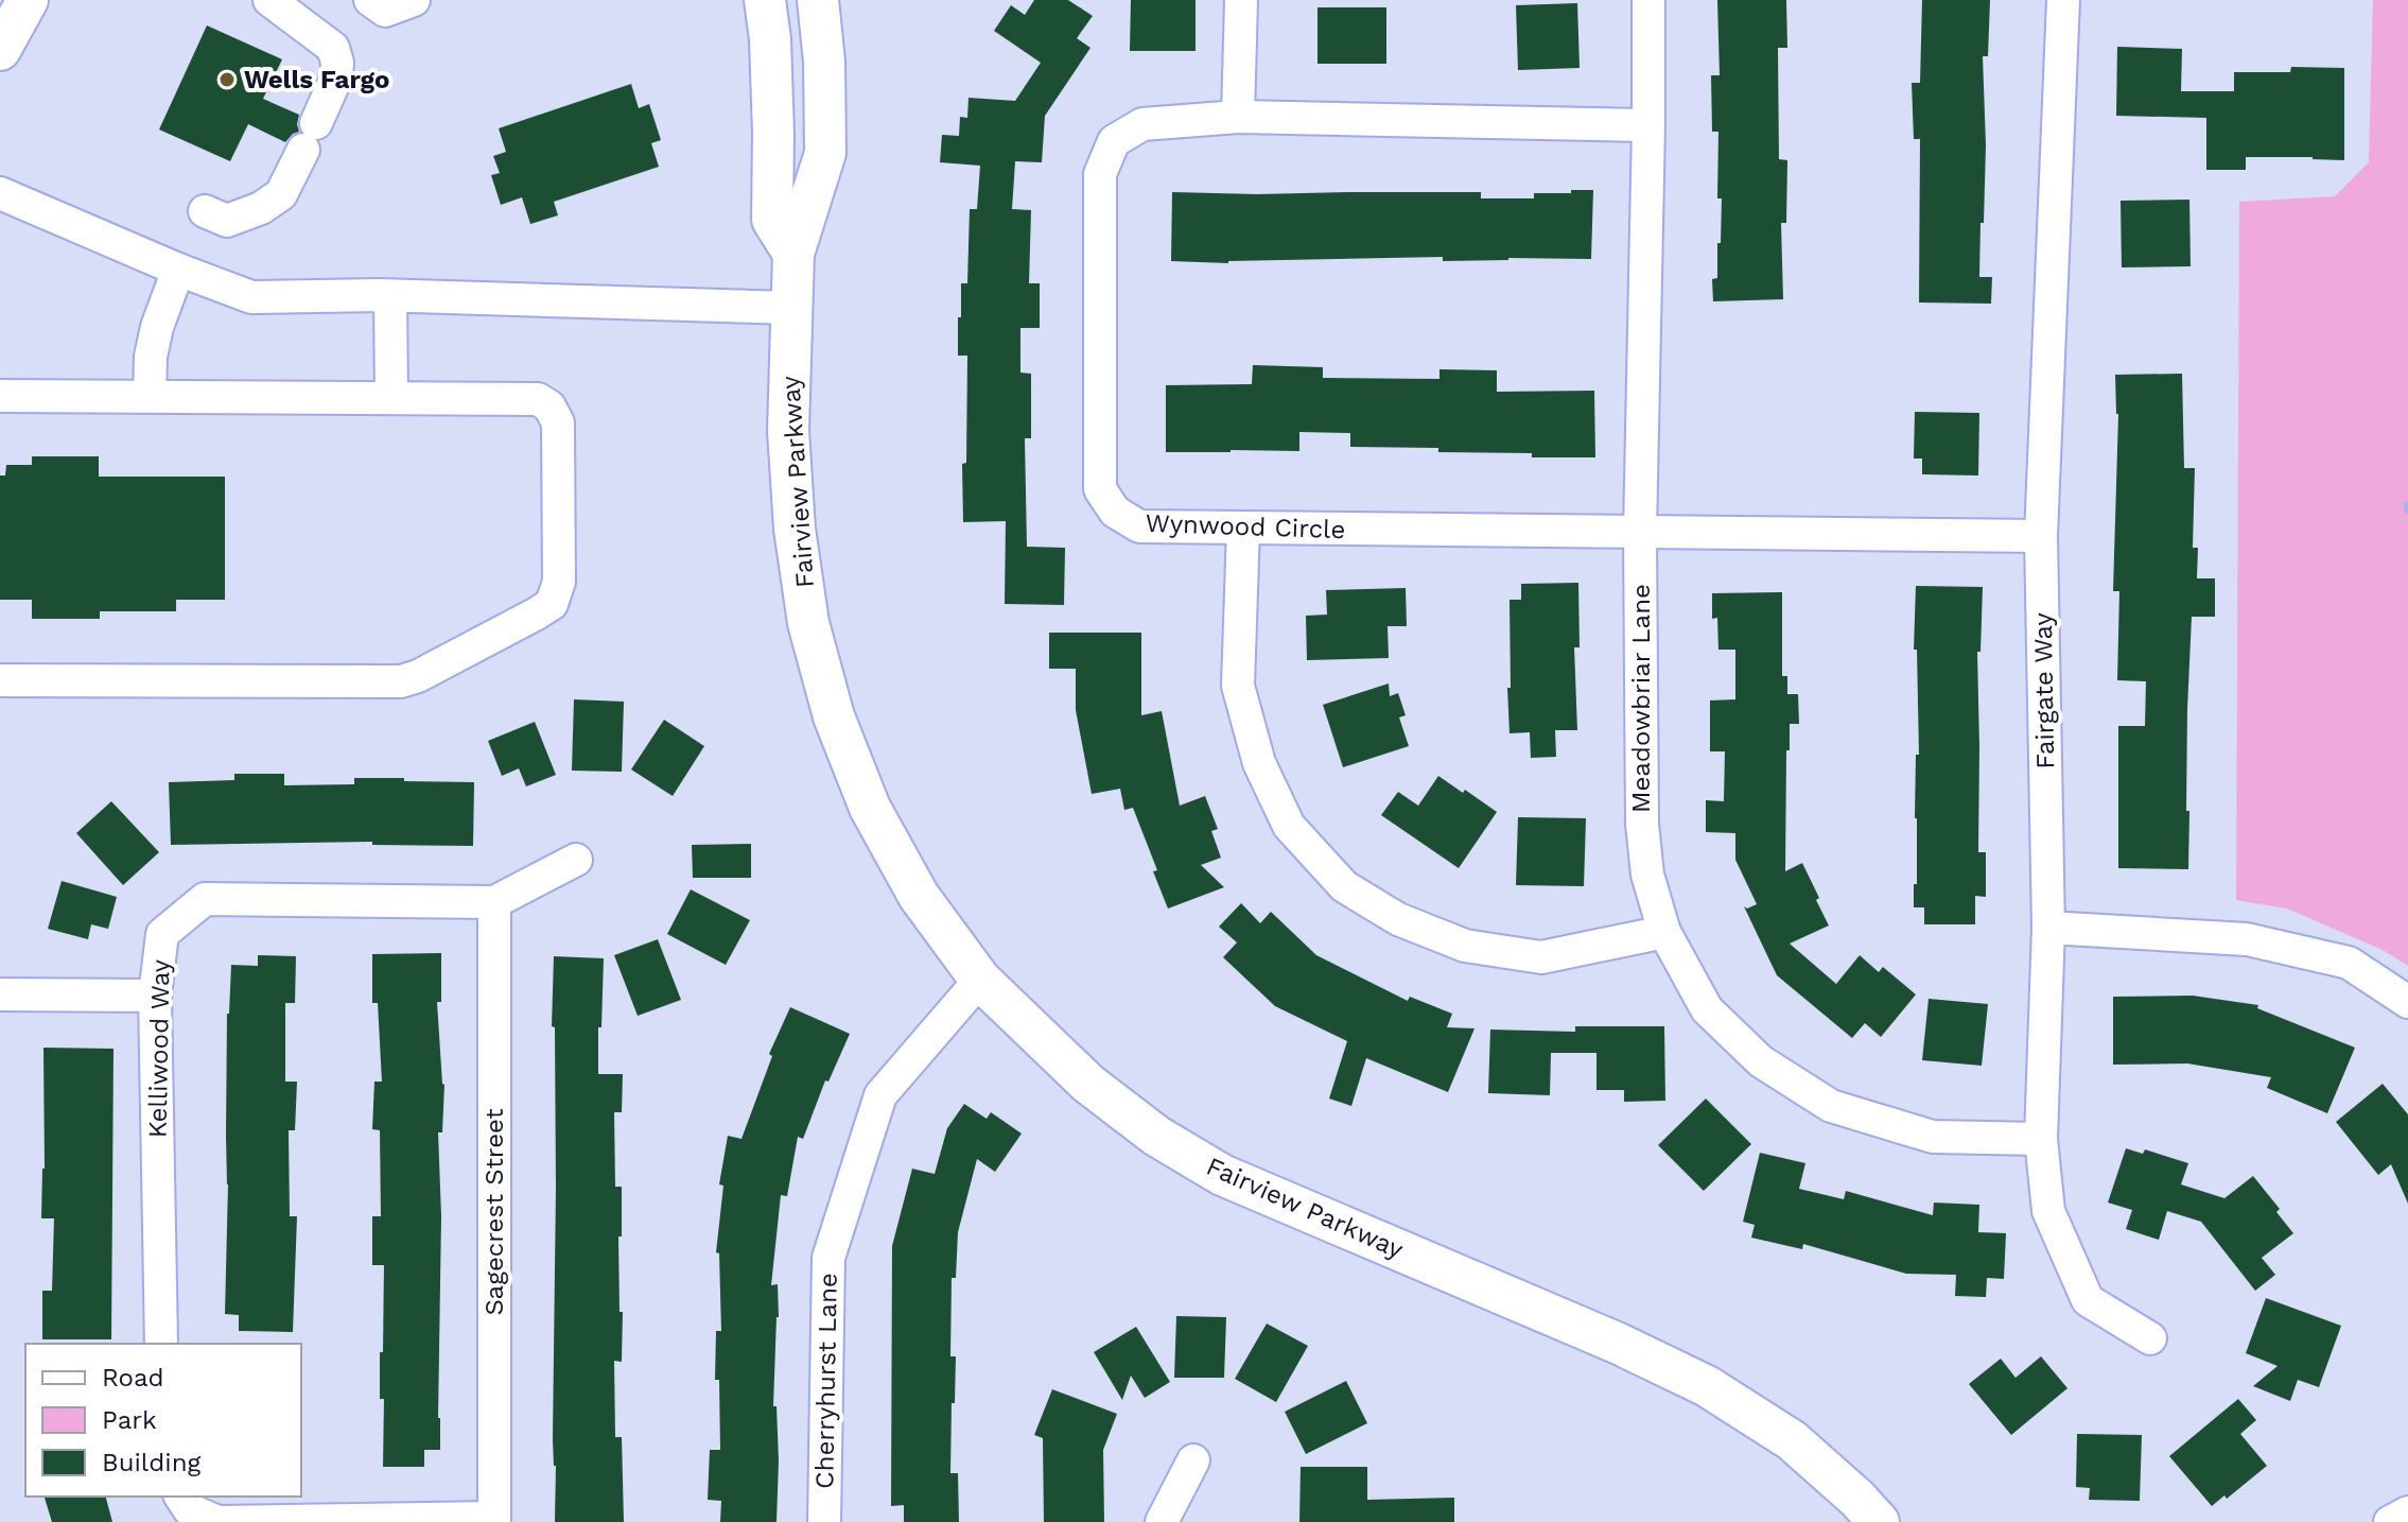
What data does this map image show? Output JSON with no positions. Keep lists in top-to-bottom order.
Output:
{
  "streets": {
    "main road": ["Fairview Parkway"],
    "street": [
      "Wynwood Circle",
      "Fairgate Way",
      "Meadowbriar Lane",
      "Kelliwood Way",
      "Sagecrest Street",
      "Cherryhurst Lane"
    ]
  },
  "crossings": [
    ["Fairview Parkway", "Cherryhurst Lane"],
    ["Wynwood Circle", "Fairgate Way"],
    ["Wynwood Circle", "Meadowbriar Lane"],
    ["Fairgate Way", "Meadowbriar Lane"],
    ["Kelliwood Way", "Sagecrest Street"]
  ],
  "places": ["Wells Fargo"],
  "legend": ["Road", "Park", "Building"]
}
